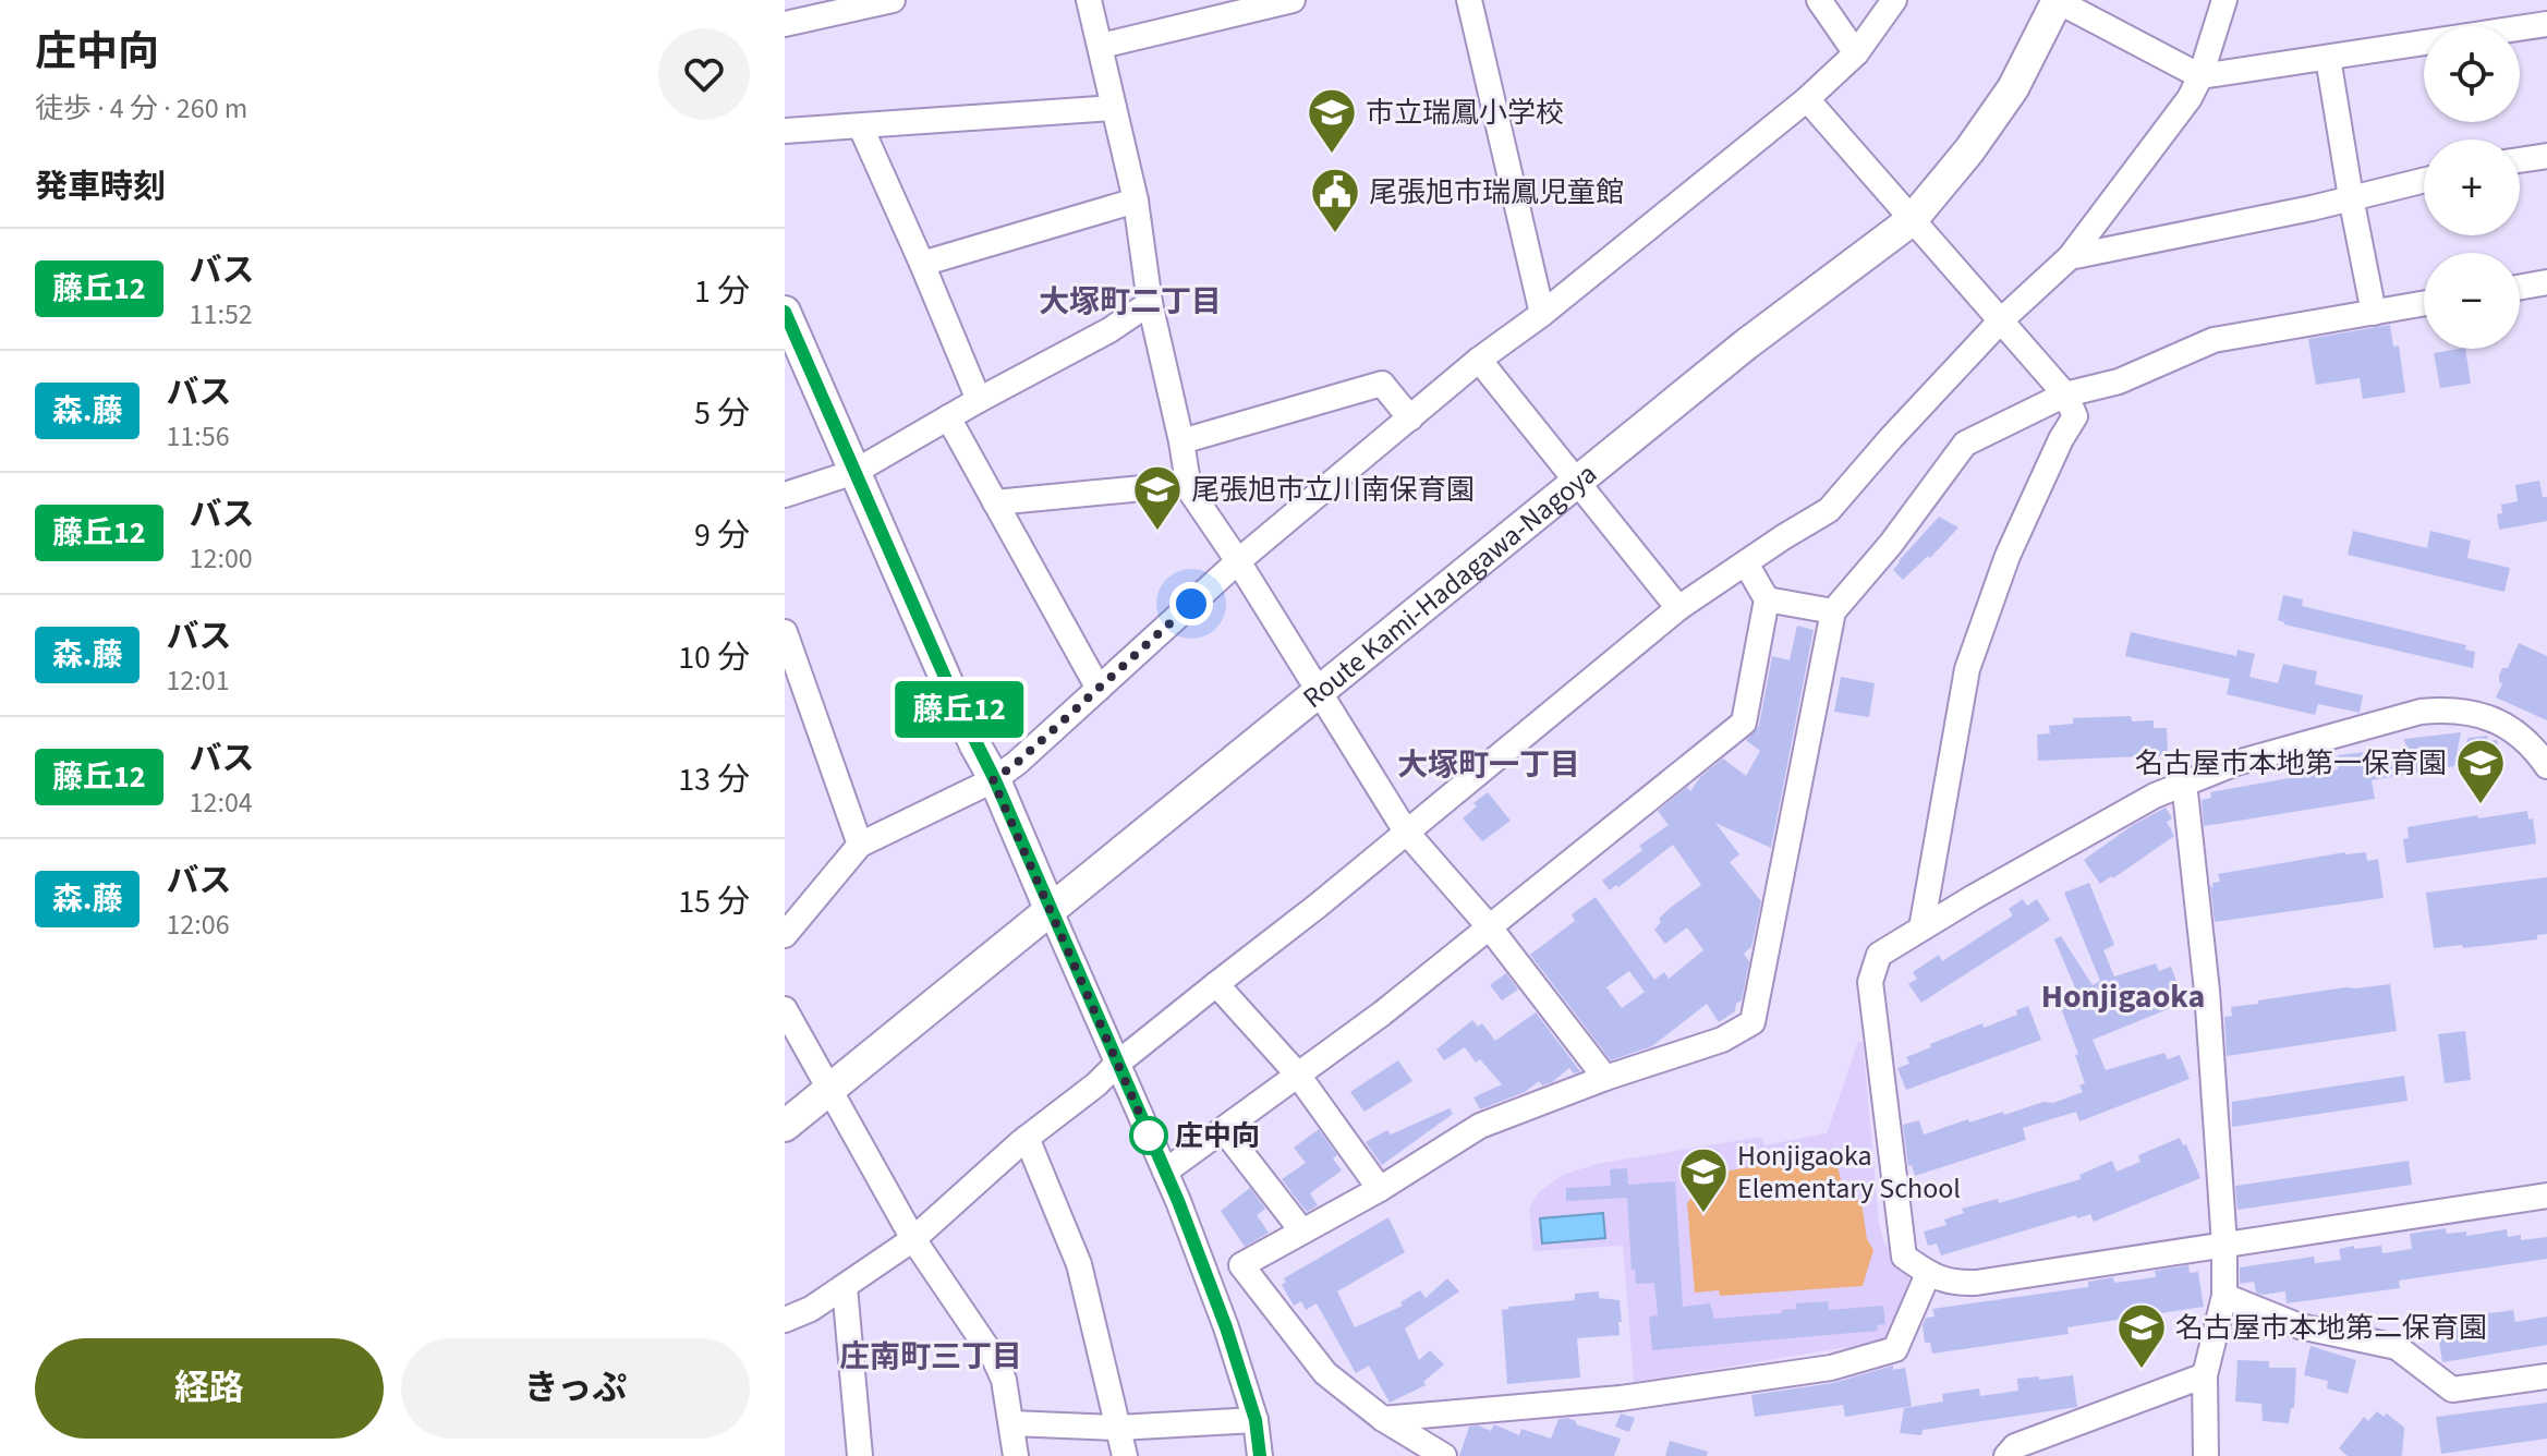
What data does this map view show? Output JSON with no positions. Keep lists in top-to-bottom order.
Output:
{
  "streets": {
    "main road": ["Route Kami-Hadagawa-Nagoya"]
  },
  "districts": [
    "大塚町二丁目",
    "大塚町一丁目",
    "Honjigaoka",
    "庄南町三丁目"
  ],
  "places": {
    "school or university": [
      "市立瑞鳳小学校",
      "尾張旭市立川南保育園",
      "名古屋市本地第一保育園",
      "Honjigaoka Elementary School",
      "名古屋市本地第二保育園"
    ],
    "public building": ["尾張旭市瑞鳳児童館"],
    "other": ["庄中向"]
  },
  "lines": ["bus line 藤丘12"],
  "page": {
    "heading": [
      ["庄中向", "徒歩 · 4 分 · 260 m"],
      "発車時刻"
    ],
    "on_map": "藤丘12",
    "map_buttons": ["+", "−"],
    "list": [
      {
        "mark": "藤丘12",
        "name": "バス",
        "note": "11:52",
        "value": "1 分"
      },
      {
        "mark": "森.藤",
        "name": "バス",
        "note": "11:56",
        "value": "5 分"
      },
      {
        "mark": "藤丘12",
        "name": "バス",
        "note": "12:00",
        "value": "9 分"
      },
      {
        "mark": "森.藤",
        "name": "バス",
        "note": "12:01",
        "value": "10 分"
      },
      {
        "mark": "藤丘12",
        "name": "バス",
        "note": "12:04",
        "value": "13 分"
      },
      {
        "mark": "森.藤",
        "name": "バス",
        "note": "12:06",
        "value": "15 分"
      }
    ],
    "buttons": ["経路", "きっぷ"]
  }
}
